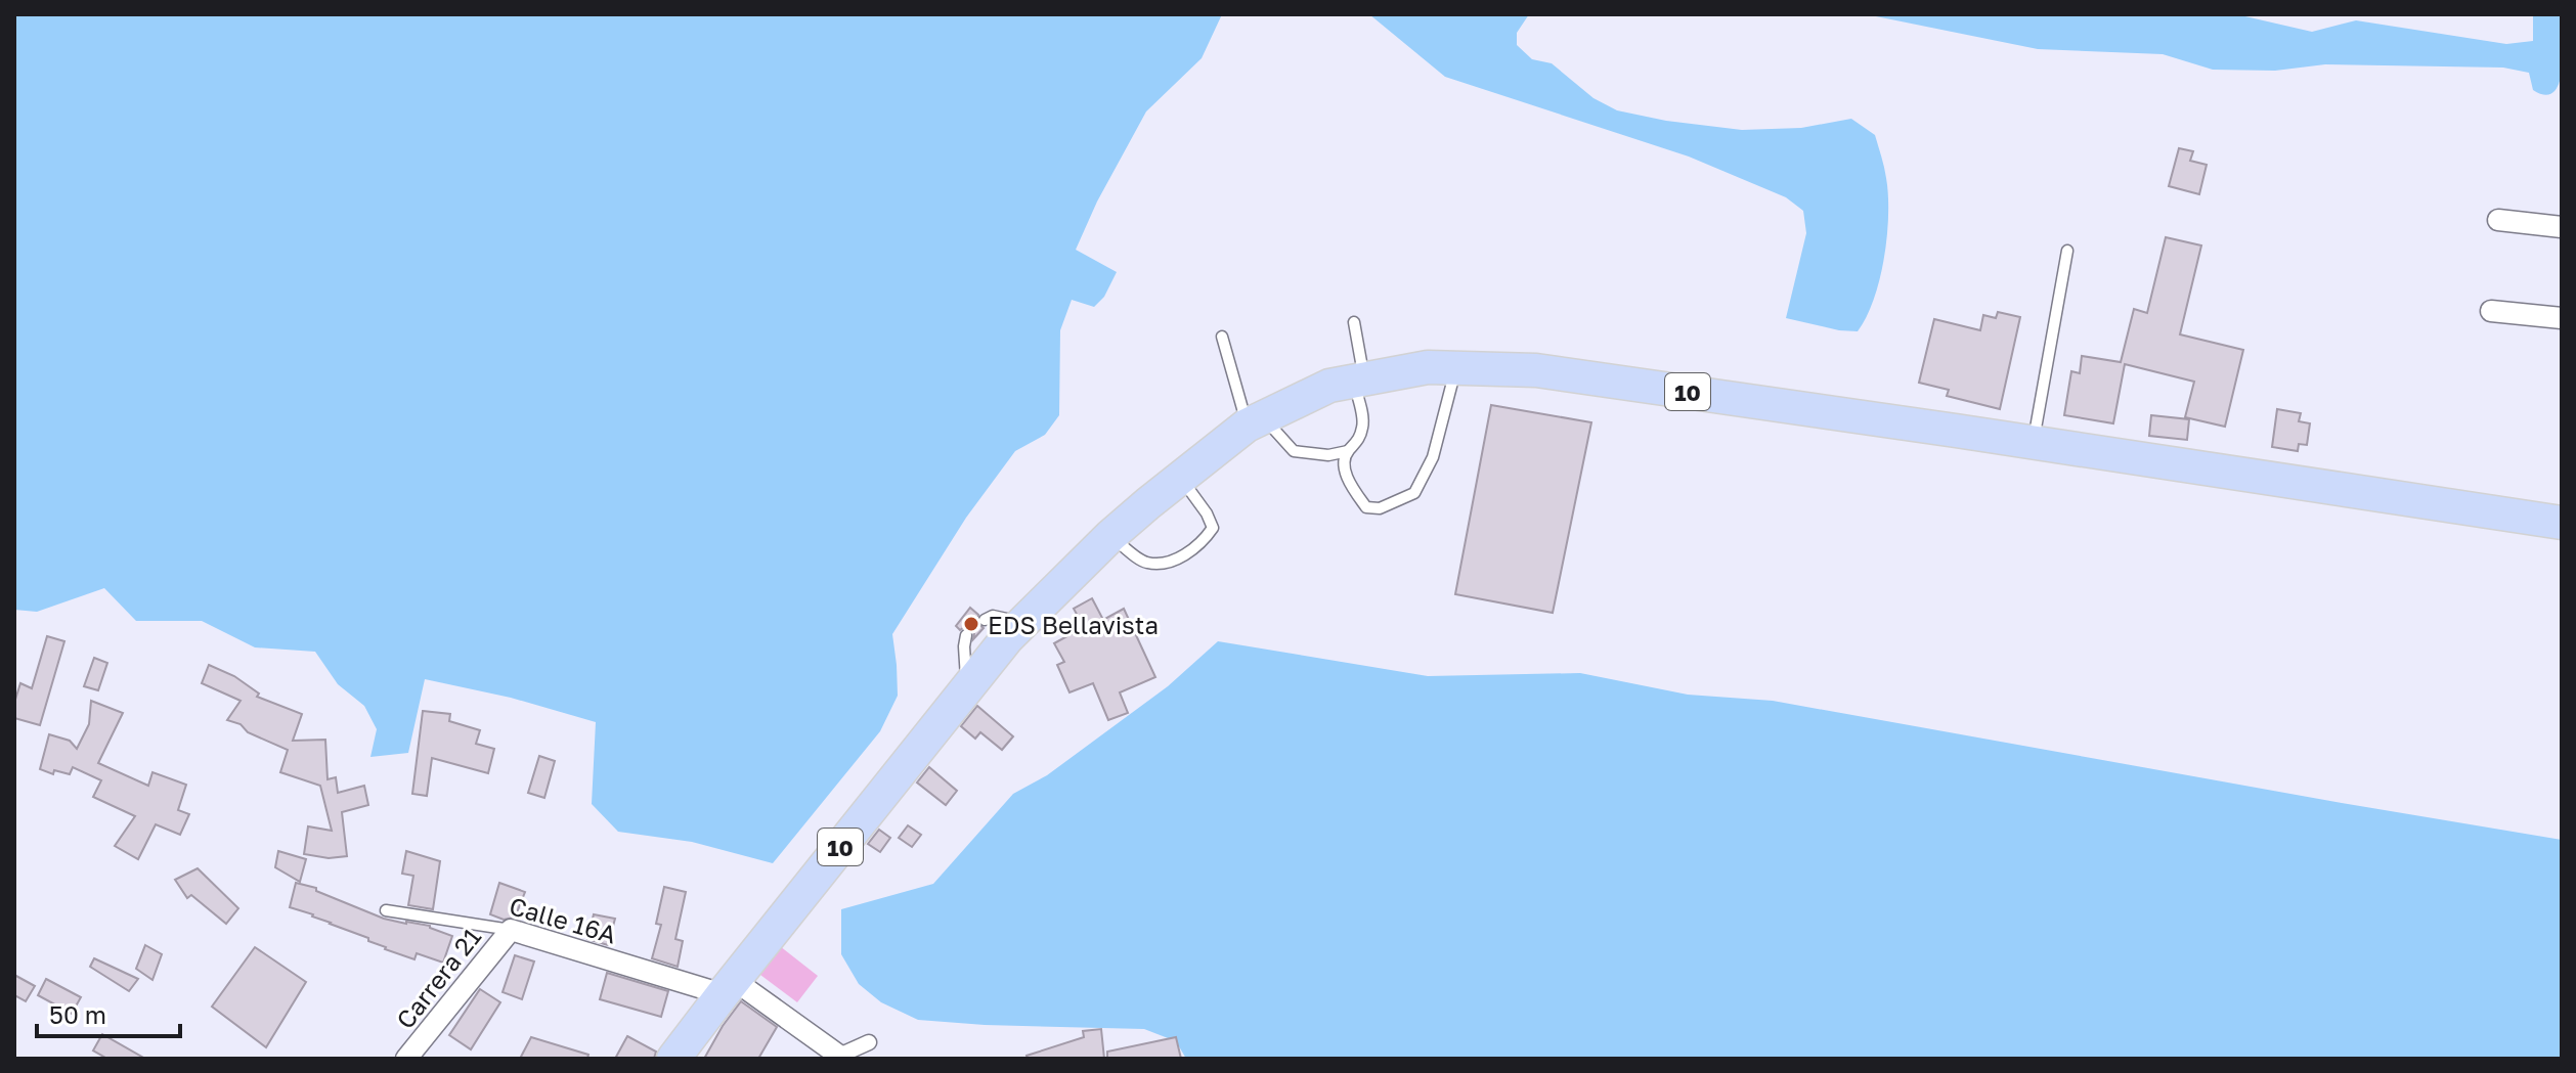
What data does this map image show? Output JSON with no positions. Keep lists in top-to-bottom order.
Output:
{
  "streets": {
    "main road": ["10"],
    "street": ["Calle 16A", "Carrera 21"]
  },
  "crossings": [
    ["10", "Calle 16A"],
    ["Calle 16A", "Carrera 21"]
  ],
  "places": ["EDS Bellavista"],
  "scale_bar": "50 m"
}
